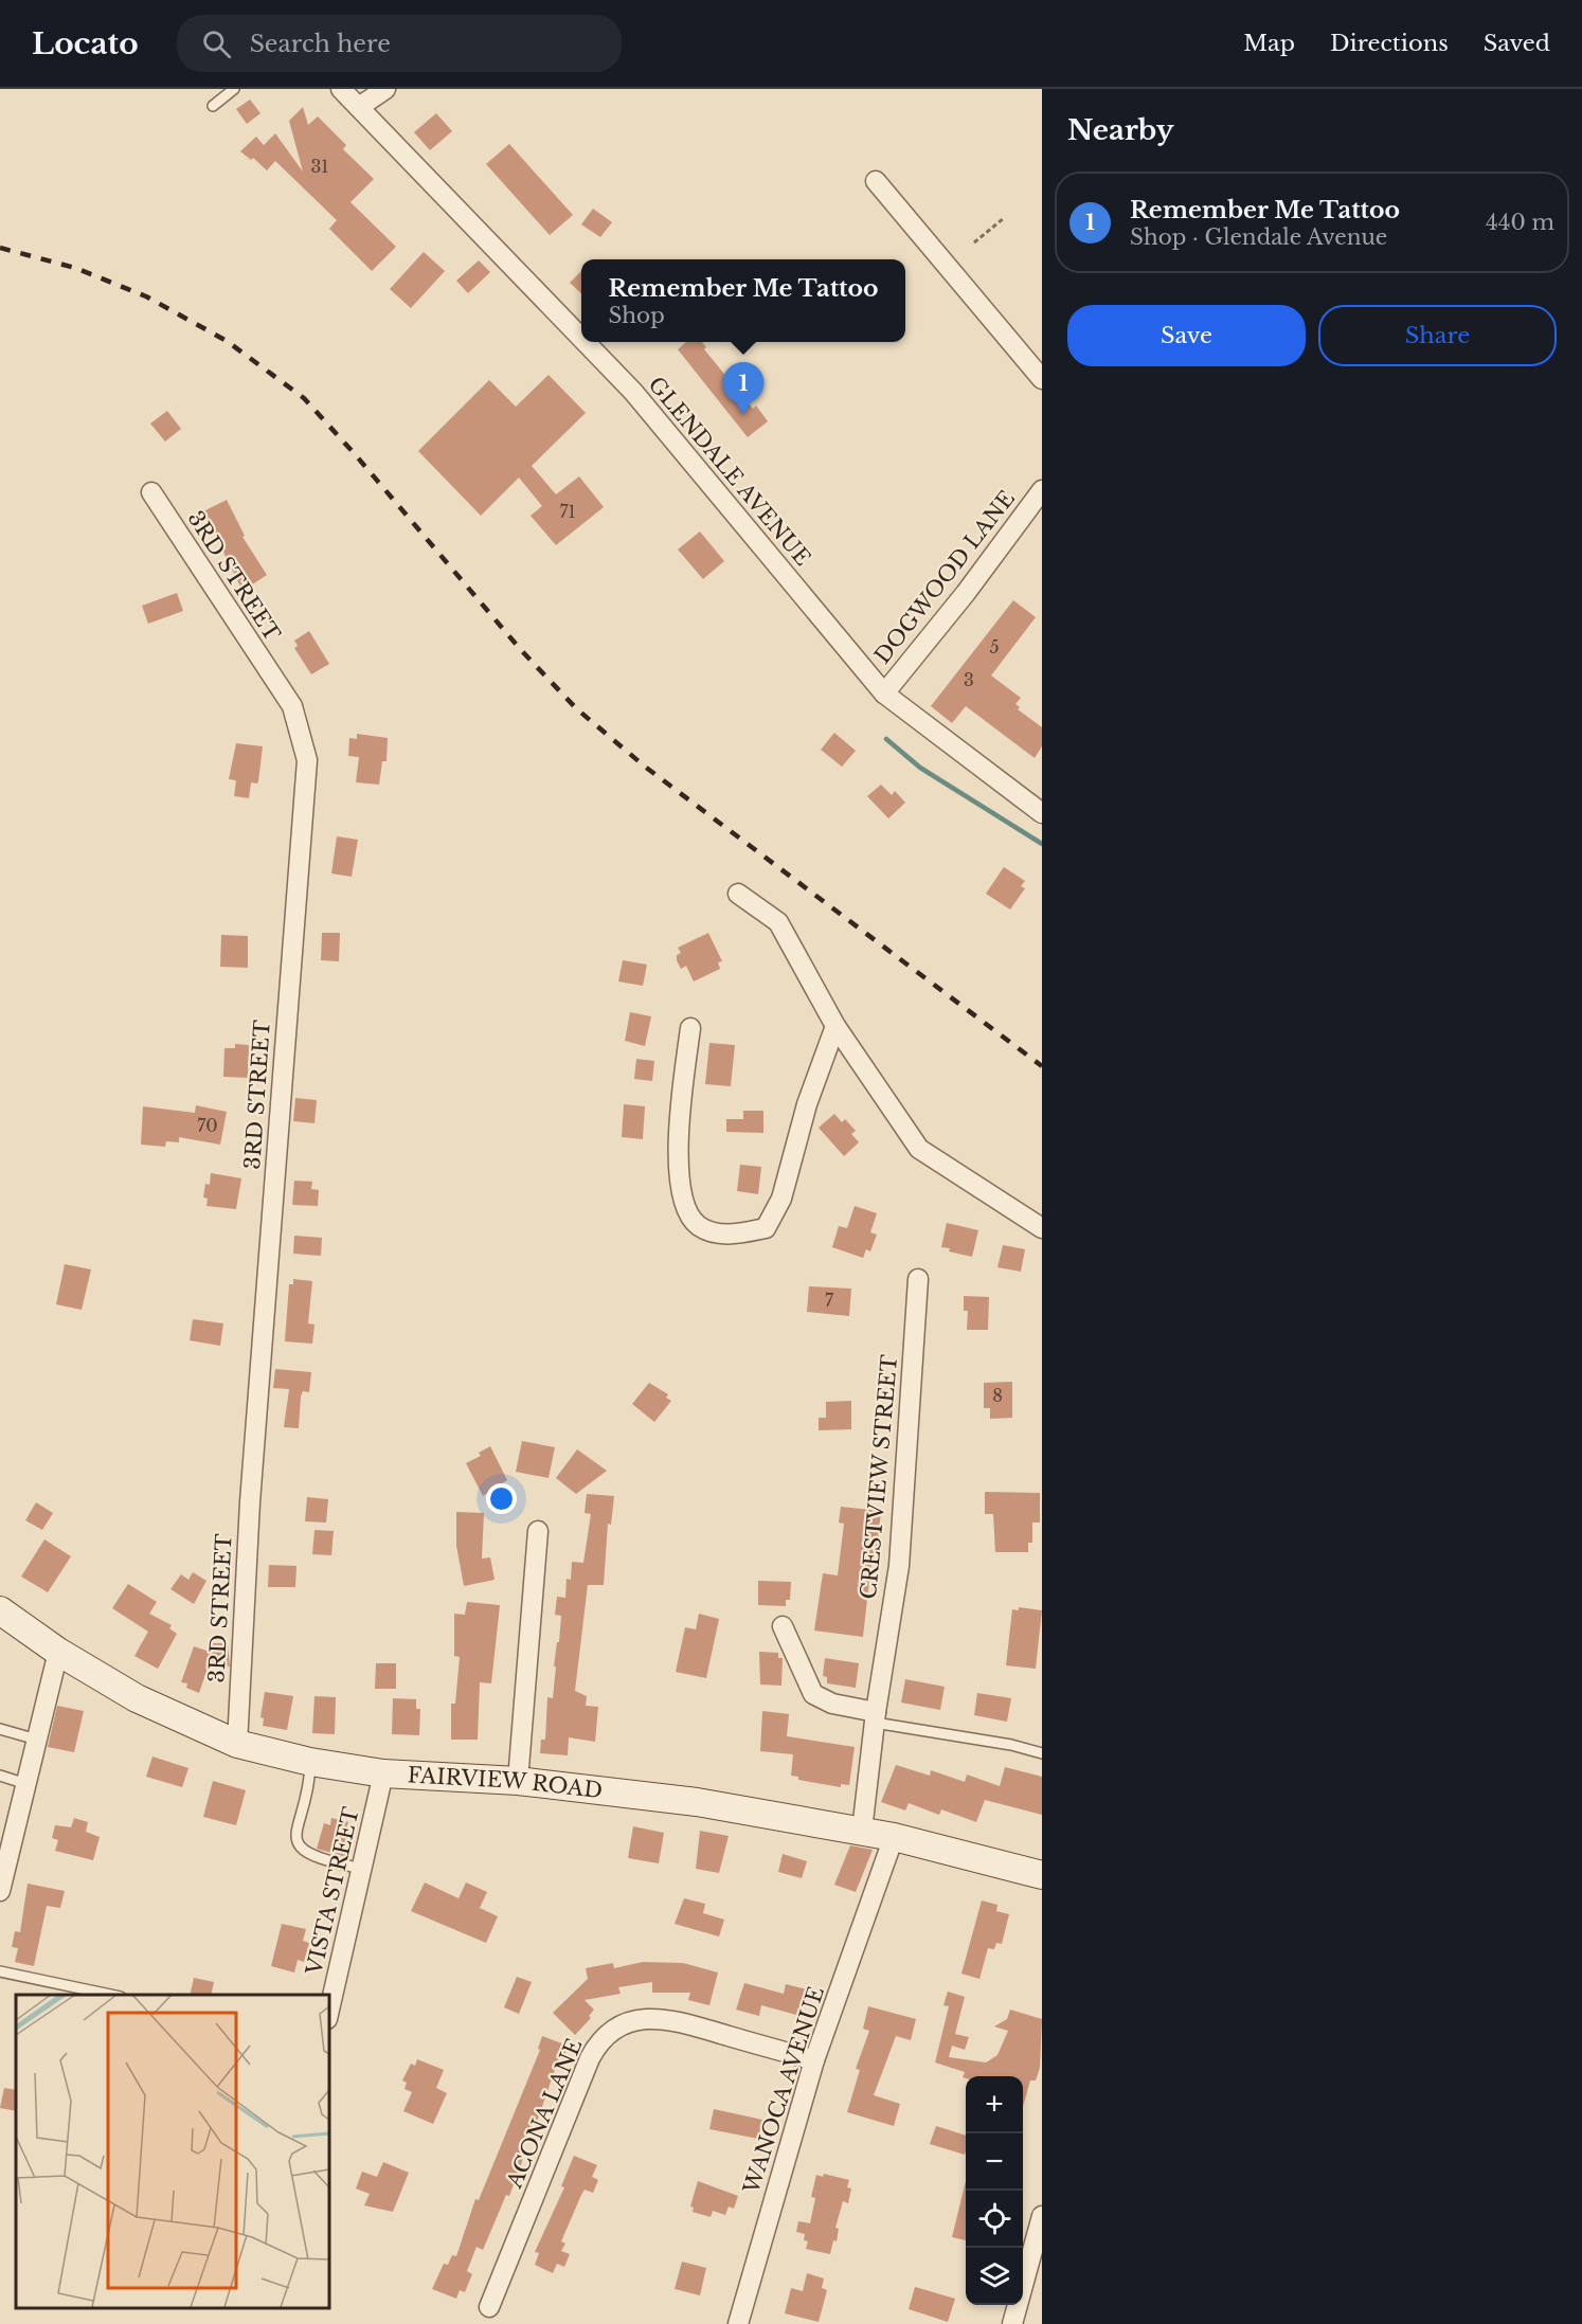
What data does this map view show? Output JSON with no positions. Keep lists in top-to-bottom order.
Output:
{
  "streets": {
    "main road": ["FAIRVIEW ROAD"],
    "street": [
      "GLENDALE AVENUE",
      "3RD STREET",
      "DOGWOOD LANE",
      "CRESTVIEW STREET",
      "VISTA STREET",
      "WANOCA AVENUE",
      "ACONA LANE"
    ]
  },
  "crossings": [
    ["GLENDALE AVENUE", "DOGWOOD LANE"],
    ["3RD STREET", "FAIRVIEW ROAD"],
    ["CRESTVIEW STREET", "FAIRVIEW ROAD"],
    ["FAIRVIEW ROAD", "VISTA STREET"],
    ["FAIRVIEW ROAD", "WANOCA AVENUE"],
    ["WANOCA AVENUE", "ACONA LANE"]
  ],
  "house_numbers": [
    "31",
    "71",
    "5",
    "3",
    "70",
    "7",
    "8"
  ],
  "page": {
    "header": "Locato",
    "search": "Search here",
    "nav": ["Map", "Directions", "Saved"],
    "heading": "Nearby",
    "list": [
      {
        "mark": "1",
        "name": "Remember Me Tattoo",
        "note": "Shop · Glendale Avenue",
        "value": "440 m"
      }
    ],
    "popup": ["Remember Me Tattoo", "Shop"],
    "buttons": ["Save", "Share"],
    "pins": "1",
    "map_buttons": ["+", "−"]
  }
}
